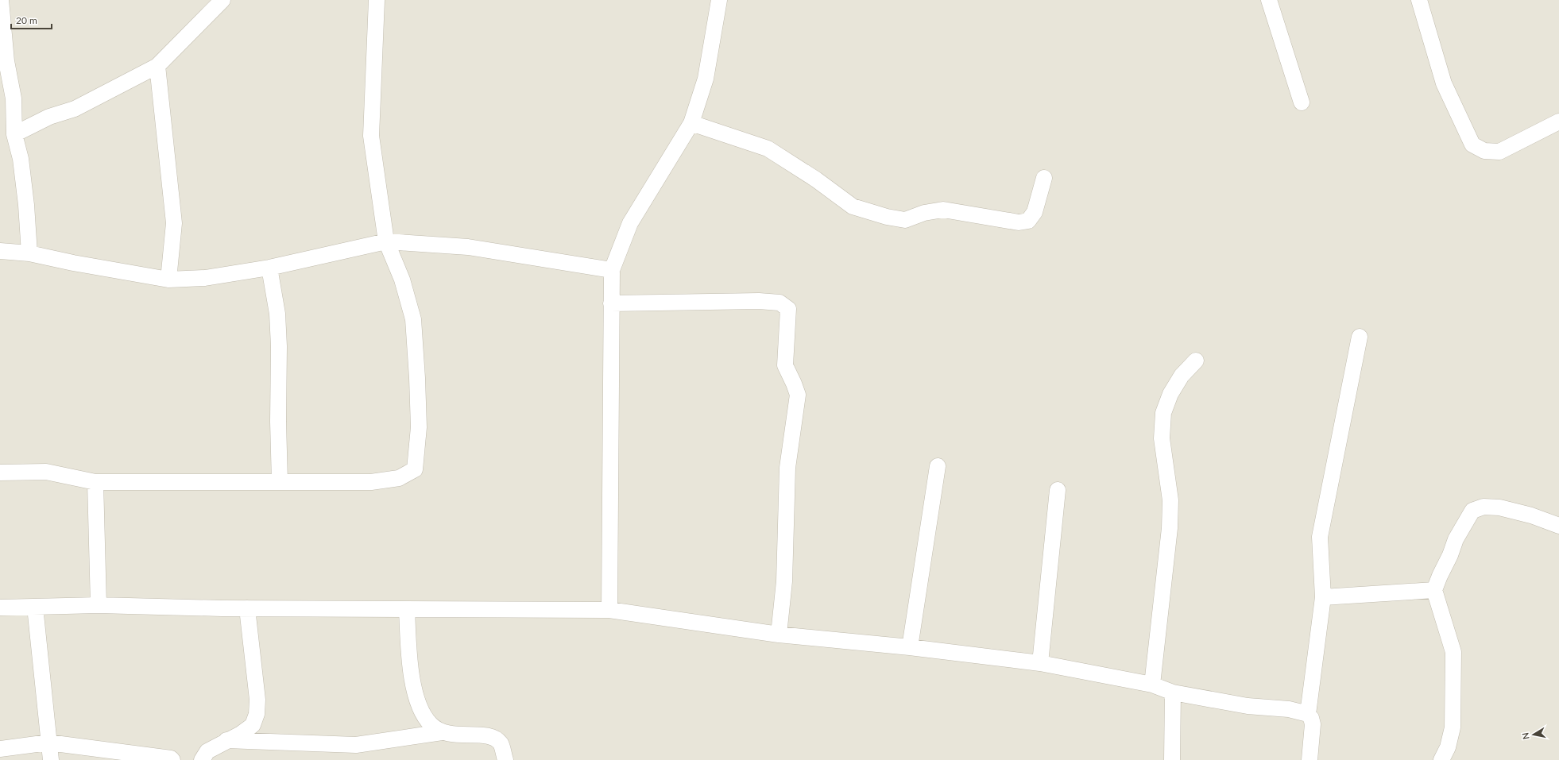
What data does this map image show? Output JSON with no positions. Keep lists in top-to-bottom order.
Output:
{
  "scale_bar": "20 m",
  "north": "left"
}
